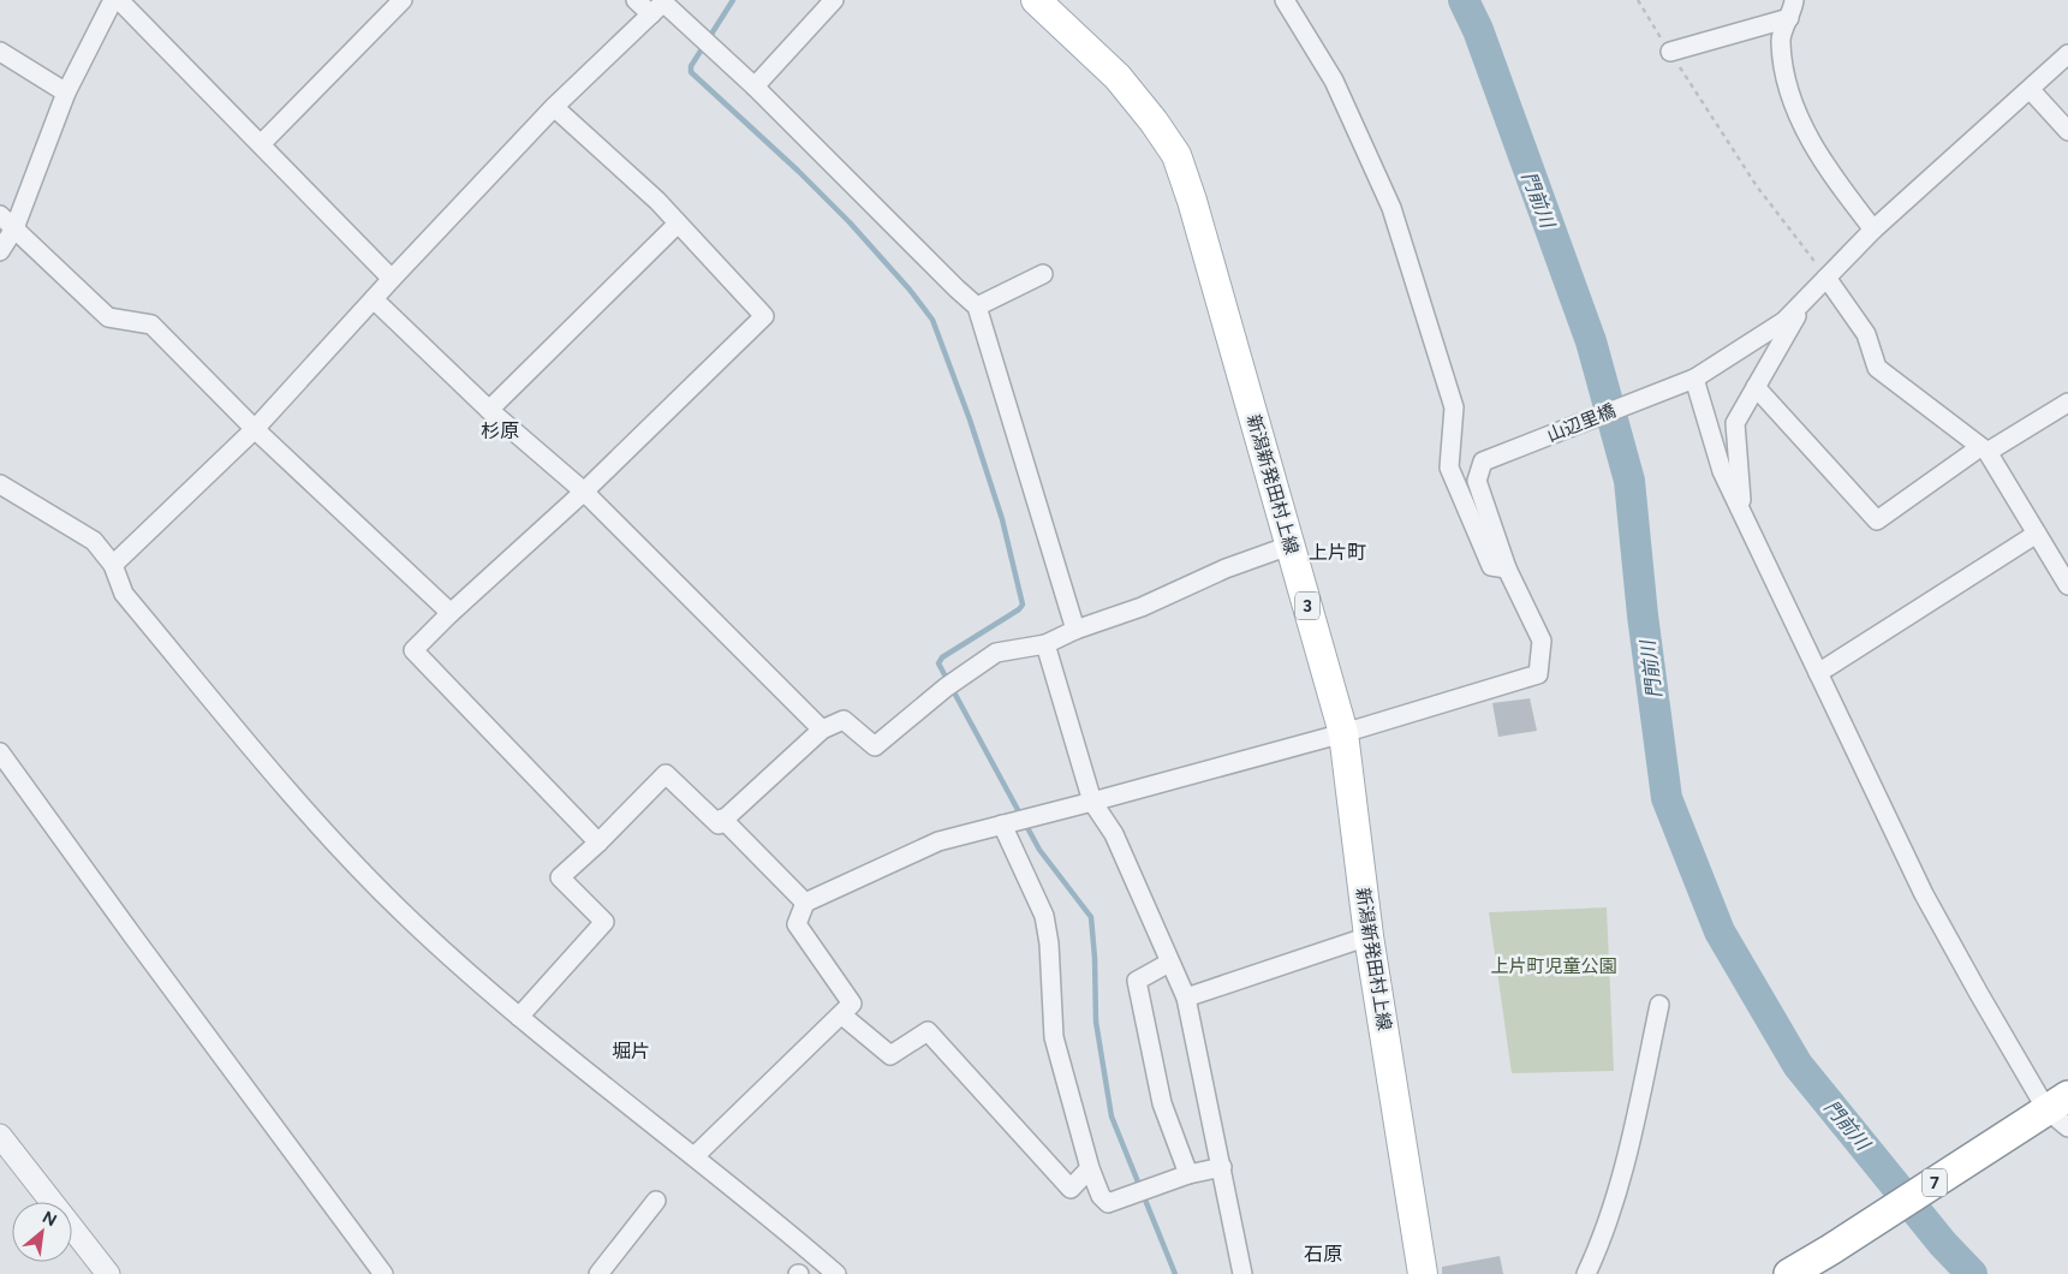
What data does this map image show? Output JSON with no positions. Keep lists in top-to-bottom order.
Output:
{
  "streets": {
    "highway": ["7"],
    "main road": ["新潟新発田村上線", "3"],
    "street": ["山辺里橋"]
  },
  "districts": [
    "杉原",
    "上片町",
    "堀片",
    "石原"
  ],
  "water": ["門前川"],
  "parks": ["上片町児童公園"],
  "north": "top right"
}
